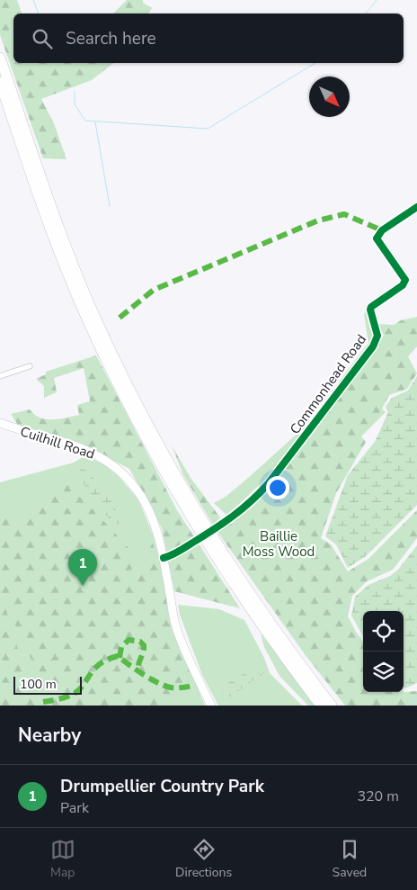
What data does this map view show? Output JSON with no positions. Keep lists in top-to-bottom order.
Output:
{
  "streets": {
    "main road": ["Cuilhill Road"],
    "street": ["Commonhead Road"]
  },
  "crossings": [
    ["Commonhead Road", "Cuilhill Road"]
  ],
  "parks": ["Baillie Moss Wood"],
  "scale_bar": "100 m",
  "north": "bottom right",
  "page": {
    "search": "Search here",
    "pins": "1",
    "scale": "100 m",
    "heading": "Nearby",
    "list": [
      {
        "mark": "1",
        "name": "Drumpellier Country Park",
        "note": "Park",
        "value": "320 m"
      }
    ],
    "nav": ["Map", "Directions", "Saved"]
  }
}
